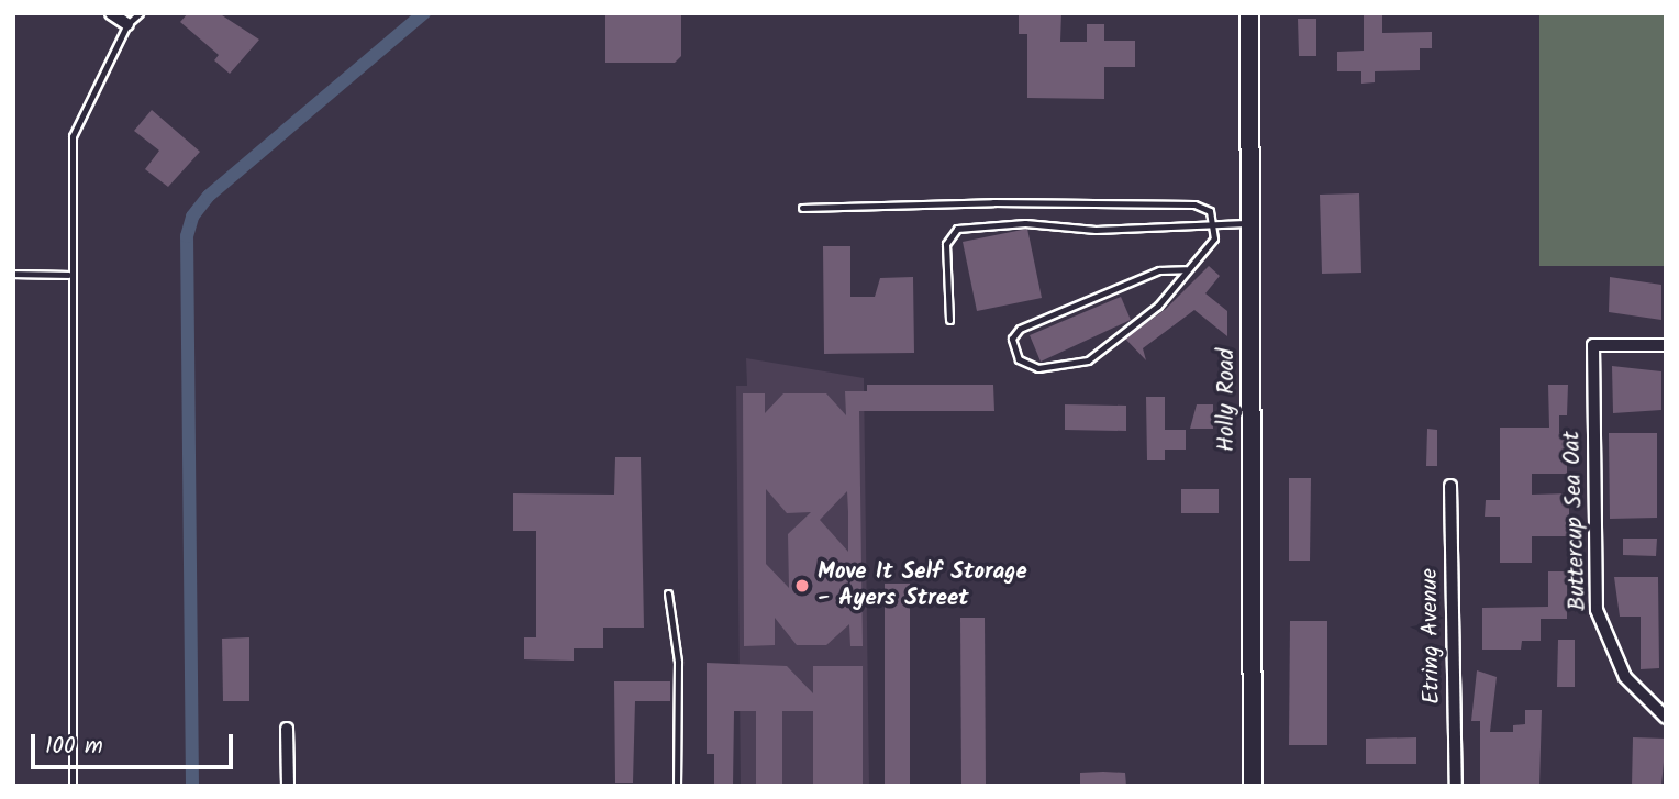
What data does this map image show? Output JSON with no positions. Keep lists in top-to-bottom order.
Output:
{
  "streets": {
    "main road": ["Holly Road"],
    "street": ["Buttercup Sea Oat", "Etring Avenue"]
  },
  "places": ["Move It Self Storage - Ayers Street"],
  "scale_bar": "100 m"
}
